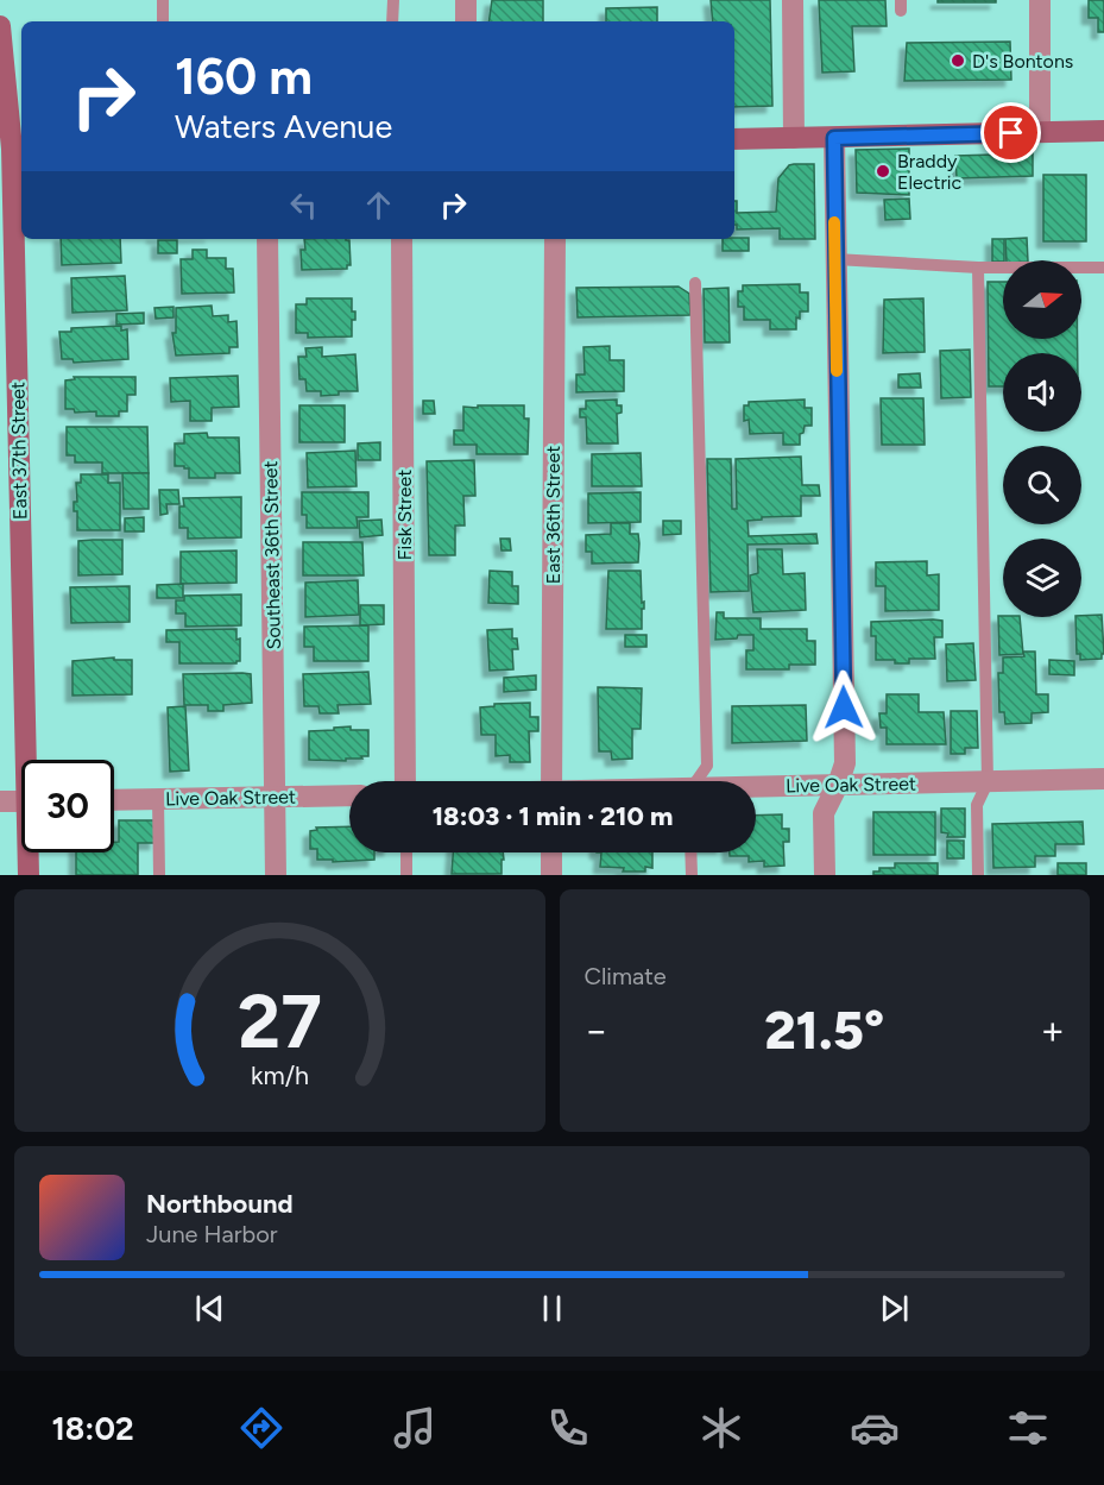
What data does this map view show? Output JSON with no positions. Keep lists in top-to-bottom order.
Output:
{
  "streets": {
    "main road": ["East 37th Street"],
    "street": [
      "Fisk Street",
      "East 36th Street",
      "Southeast 36th Street",
      "Live Oak Street"
    ]
  },
  "crossings": [
    ["Southeast 36th Street", "Live Oak Street"]
  ],
  "places": ["D's Bontons", "Braddy Electric"],
  "north": "right",
  "page": {
    "turn": ["160 m", "Waters Avenue"],
    "limit": "30",
    "trip": "18:03 · 1 min · 210 m",
    "tile": "Climate",
    "heat": ["−", "21.5°", "+"],
    "song": ["Northbound", "June Harbor"],
    "tabs": "18:02",
    "gauge": ["27", "km/h"]
  }
}
